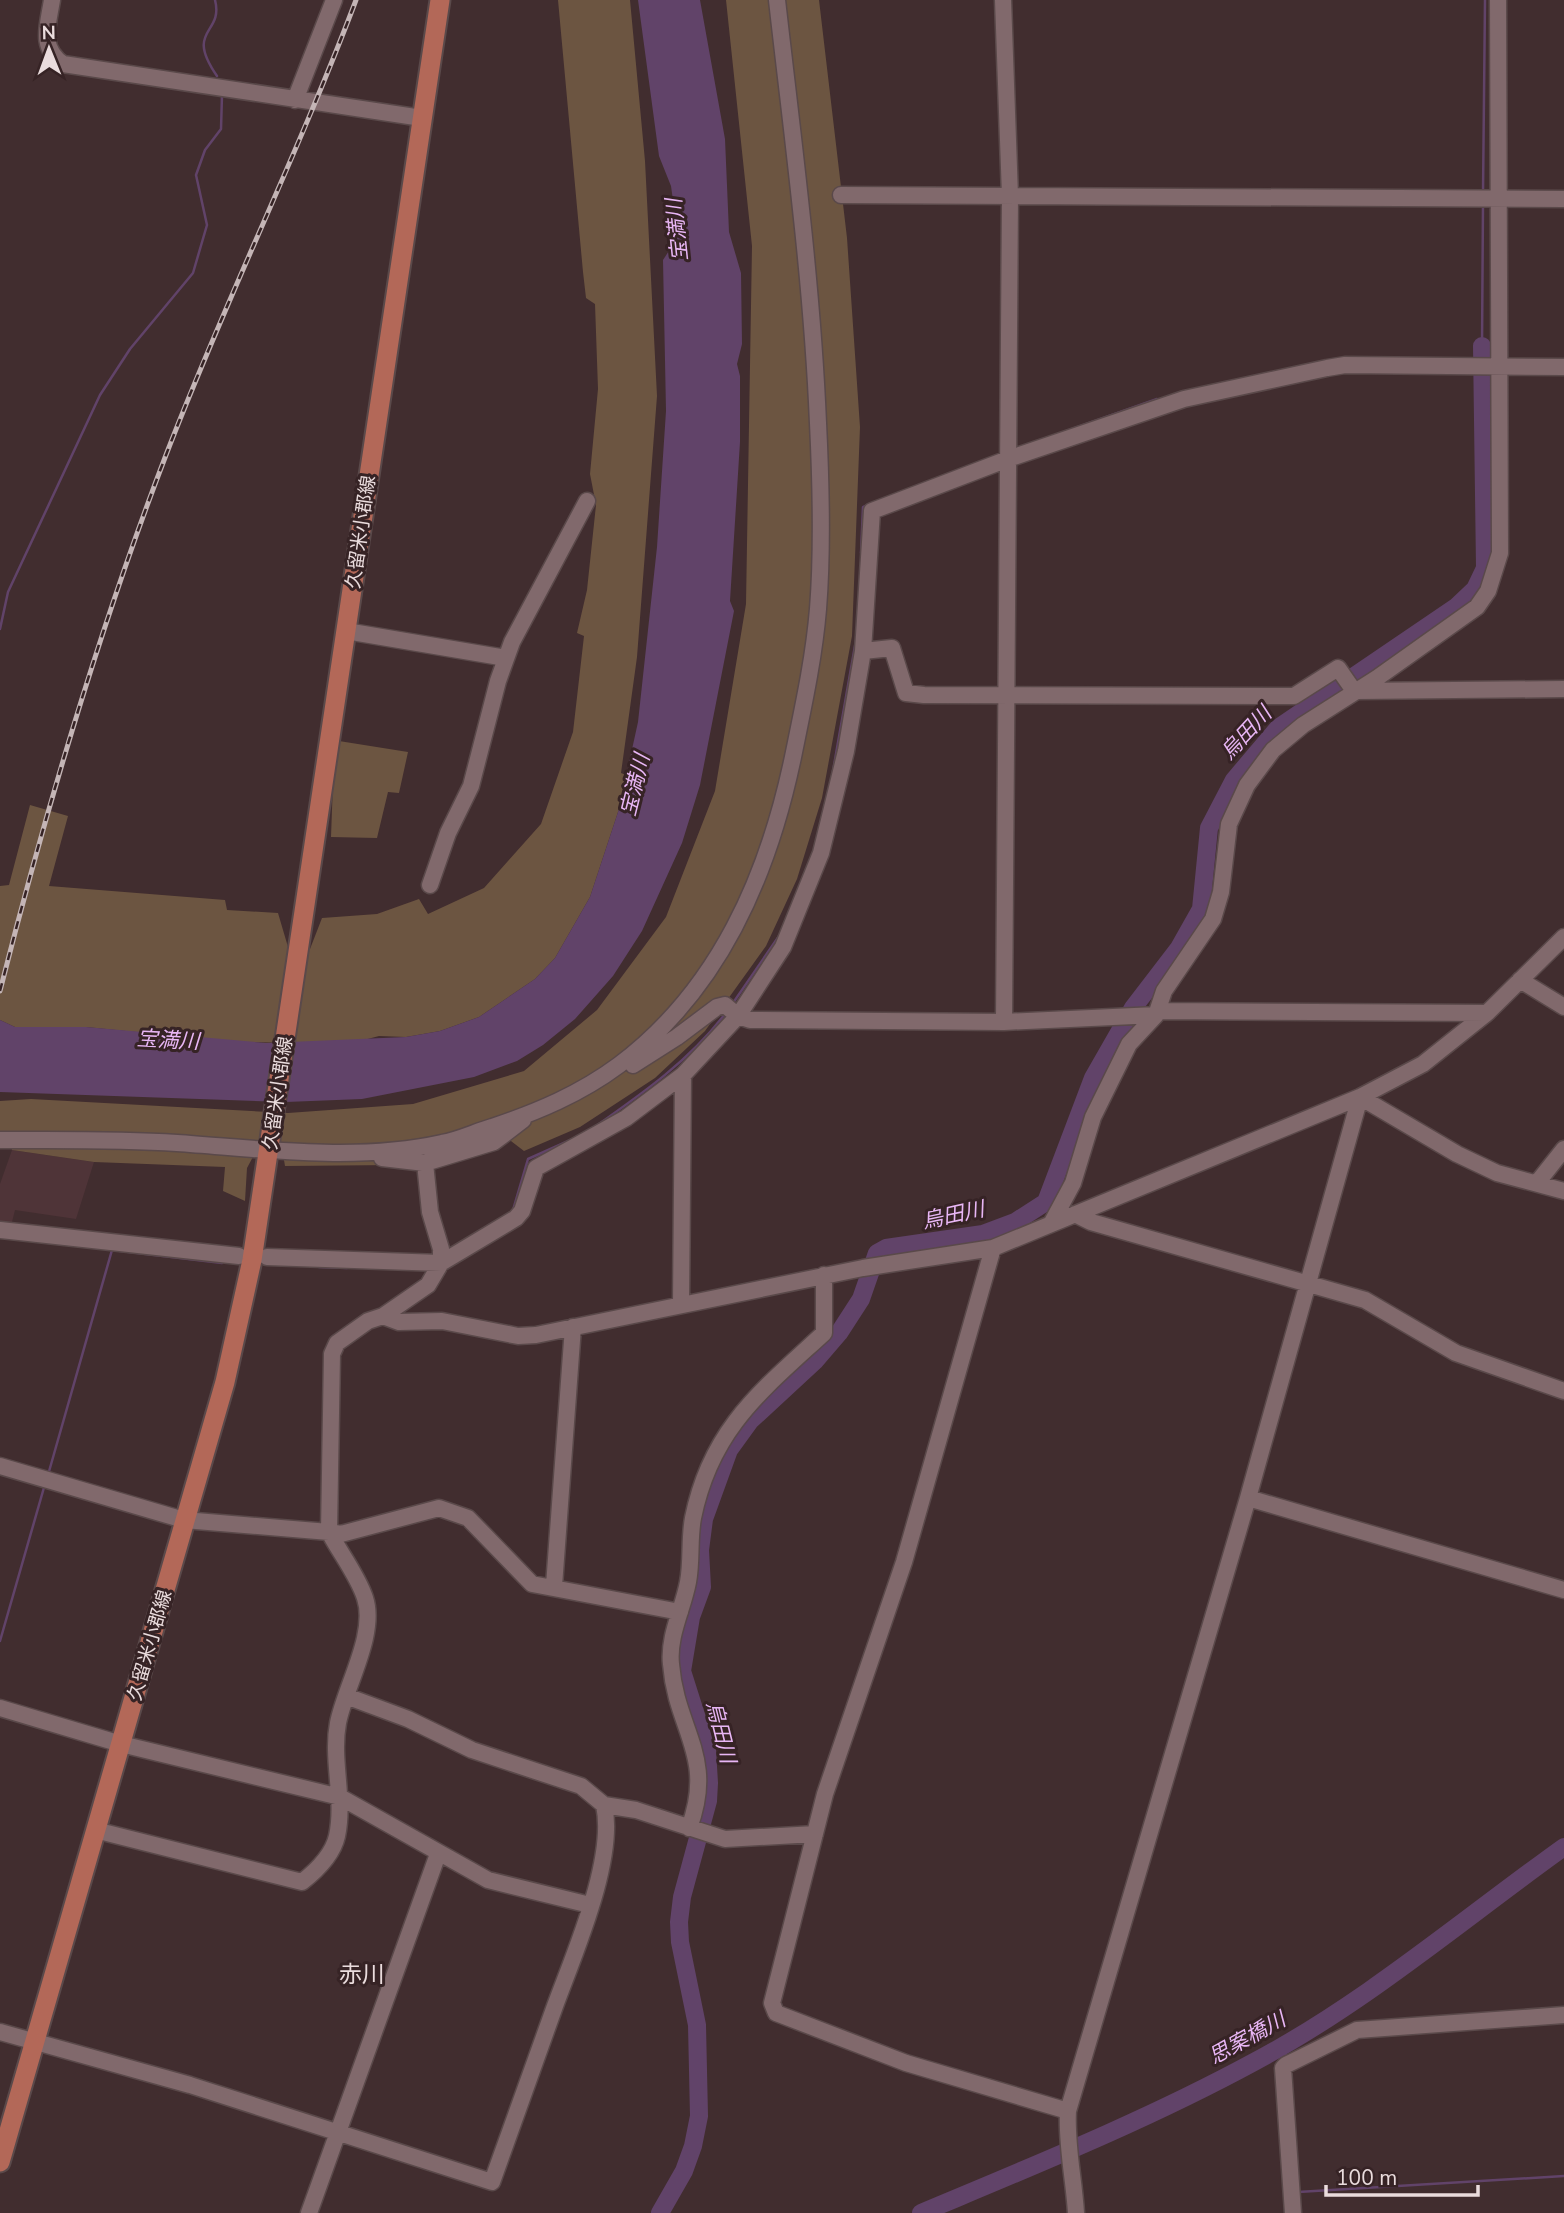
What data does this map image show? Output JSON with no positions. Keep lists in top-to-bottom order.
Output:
{
  "streets": {
    "main road": ["久留米小郡線"]
  },
  "districts": ["赤川"],
  "water": ["宝満川", "烏田川", "思案橋川"],
  "scale_bar": "100 m",
  "north": "top"
}
